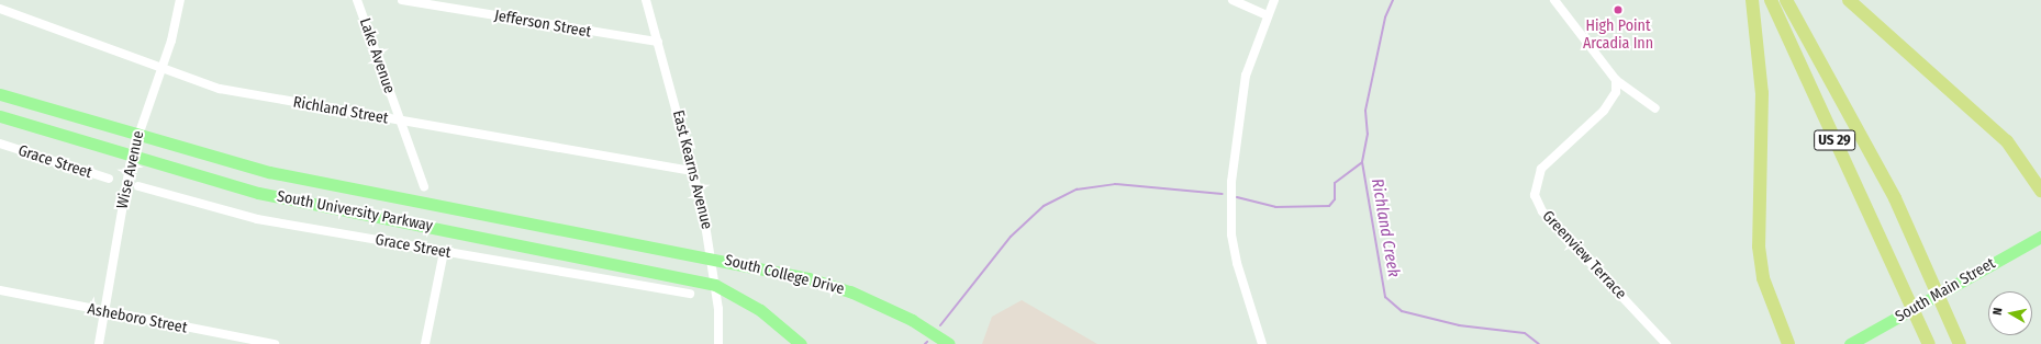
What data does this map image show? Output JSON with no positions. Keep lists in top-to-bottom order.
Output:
{
  "streets": {
    "highway": ["US 29"],
    "main road": ["South University Parkway", "South College Drive", "South Main Street"],
    "street": [
      "Jefferson Street",
      "Lake Avenue",
      "Richland Street",
      "Grace Street",
      "Wise Avenue",
      "East Kearns Avenue",
      "Greenview Terrace",
      "Asheboro Street"
    ]
  },
  "crossings": [
    ["Jefferson Street", "East Kearns Avenue"],
    ["Lake Avenue", "Richland Street"],
    ["Richland Street", "Wise Avenue"],
    ["Richland Street", "East Kearns Avenue"],
    ["Wise Avenue", "South University Parkway"],
    ["Wise Avenue", "Asheboro Street"],
    ["East Kearns Avenue", "South University Parkway"],
    ["East Kearns Avenue", "South College Drive"],
    ["South University Parkway", "South College Drive"]
  ],
  "water": ["Richland Creek"],
  "places": ["High Point Arcadia Inn"],
  "north": "left"
}
